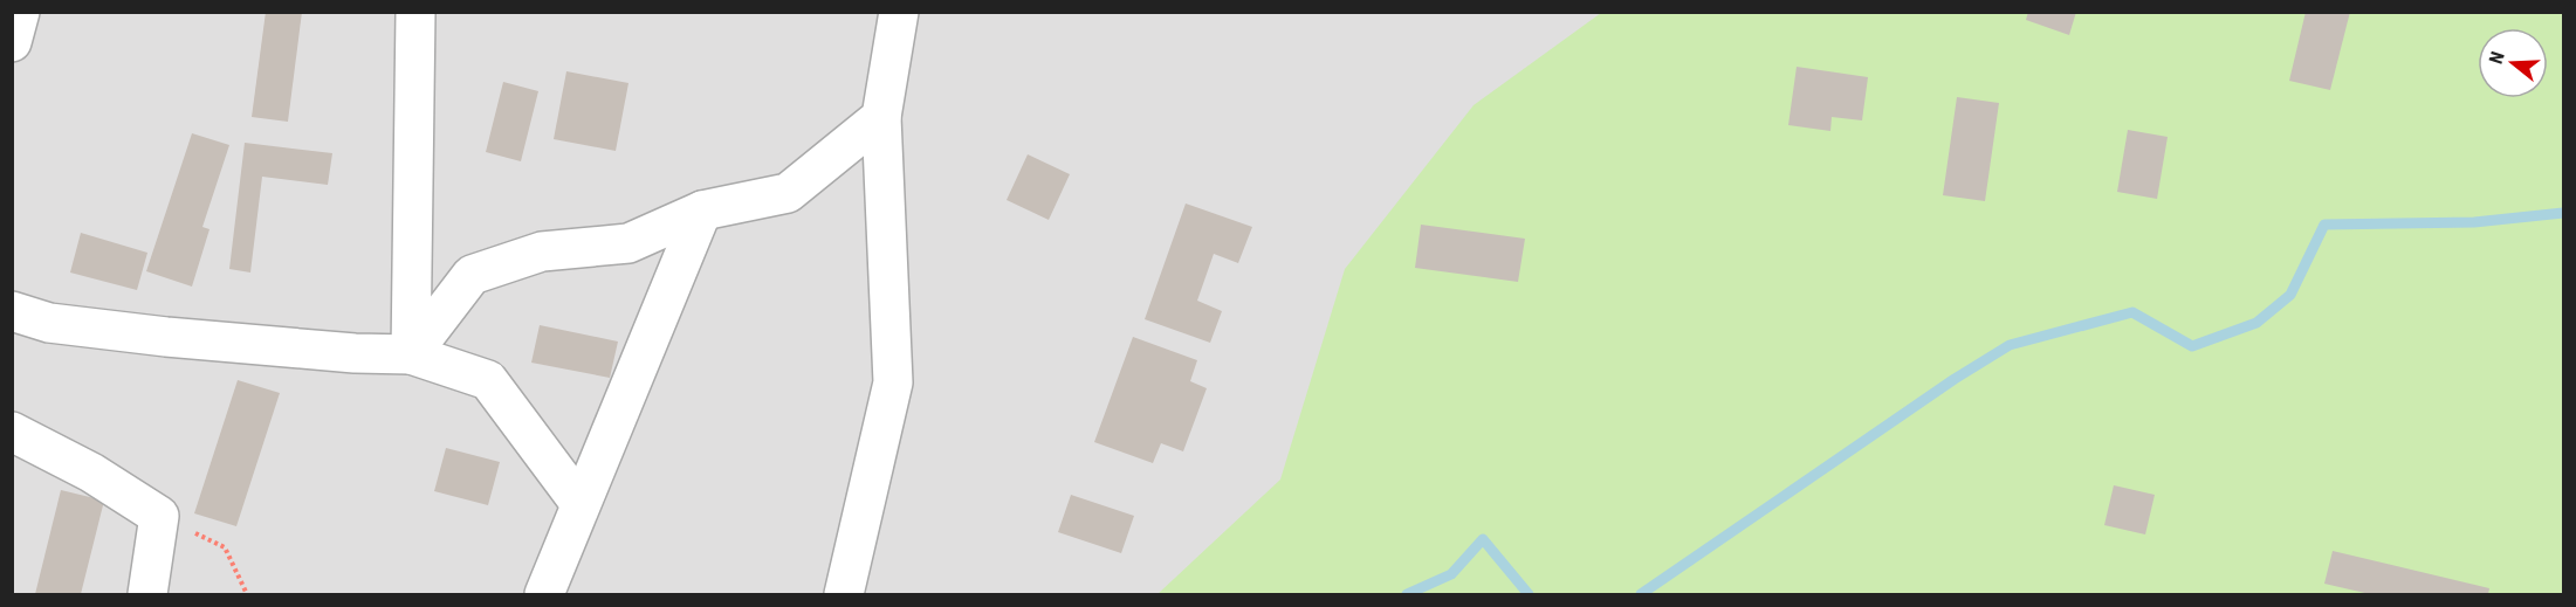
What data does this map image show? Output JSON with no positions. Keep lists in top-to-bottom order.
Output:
{
  "north": "left"
}
